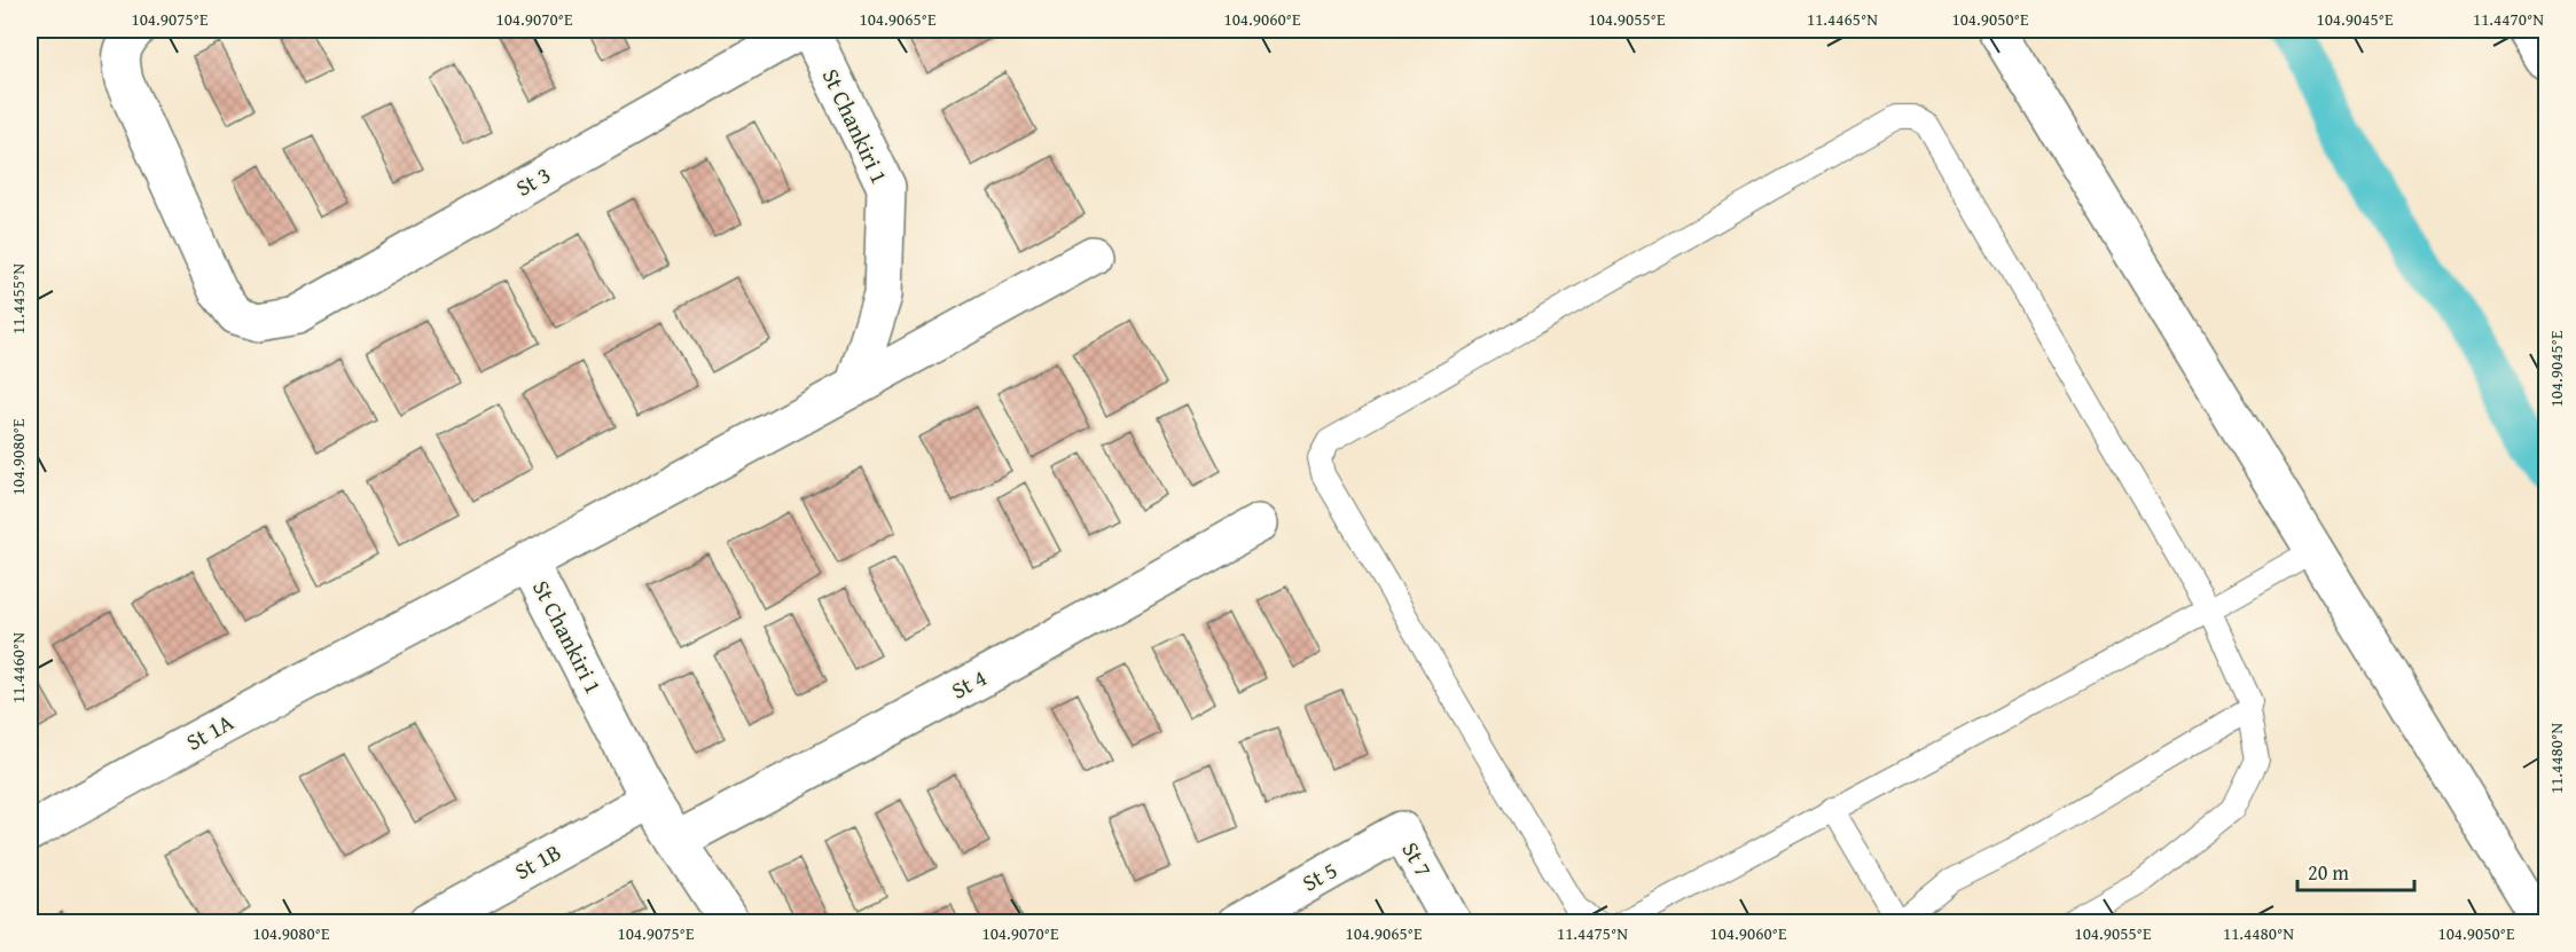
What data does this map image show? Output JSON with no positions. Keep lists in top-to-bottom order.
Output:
{
  "streets": {
    "street": [
      "St Chankiri 1",
      "St 3",
      "St 4",
      "St 1A",
      "St 7",
      "St 1B",
      "St 5"
    ]
  },
  "crossings": [
    ["St Chankiri 1", "St 4"],
    ["St Chankiri 1", "St 1A"],
    ["St Chankiri 1", "St 1B"],
    ["St 7", "St 5"]
  ],
  "scale_bar": "20 m",
  "coordinates": [
    "104.9075°E",
    "104.9070°E",
    "104.9065°E",
    "104.9060°E",
    "104.9055°E",
    "11.4465°N",
    "104.9050°E",
    "104.9045°E",
    "11.4470°N",
    "11.4455°N",
    "104.9080°E",
    "11.4460°N",
    "11.4480°N",
    "11.4475°N"
  ]
}
